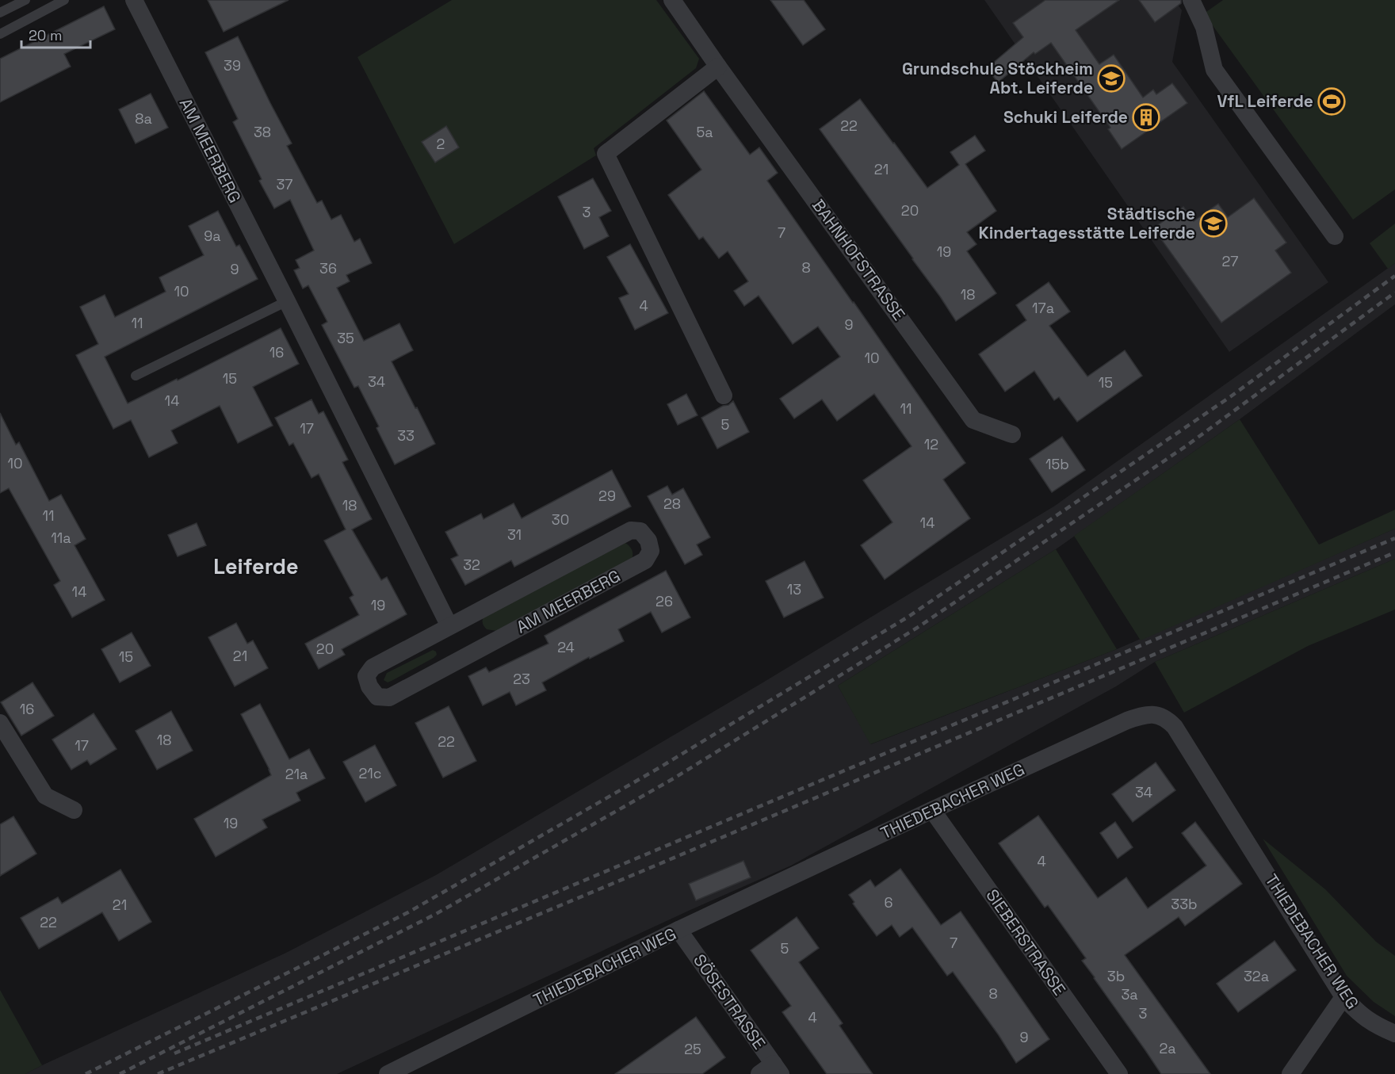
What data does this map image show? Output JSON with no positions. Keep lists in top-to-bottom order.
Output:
{
  "streets": {
    "street": [
      "AM MEERBERG",
      "BAHNHOFSTRASSE",
      "THIEDEBACHER WEG",
      "SIEBERSTRASSE",
      "SÖSESTRASSE"
    ]
  },
  "crossings": [
    ["THIEDEBACHER WEG", "SIEBERSTRASSE"],
    ["THIEDEBACHER WEG", "SÖSESTRASSE"]
  ],
  "districts": ["Leiferde"],
  "places": {
    "school or university": ["Grundschule Stöckheim Abt. Leiferde", "Städtische Kindertagesstätte Leiferde"],
    "sports": ["VfL Leiferde"],
    "building": ["Schuki Leiferde"]
  },
  "house_numbers": [
    "39",
    "8a",
    "22",
    "38",
    "5a",
    "2",
    "21",
    "37",
    "20",
    "3",
    "7",
    "9a",
    "19",
    "27",
    "8",
    "36",
    "9",
    "10",
    "18",
    "4",
    "17a",
    "11",
    "9",
    "35",
    "16",
    "10",
    "15",
    "34",
    "15",
    "14",
    "11",
    "5",
    "17",
    "33",
    "12",
    "10",
    "15b",
    "29",
    "28",
    "18",
    "11",
    "30",
    "14",
    "31",
    "11a",
    "32",
    "13",
    "14",
    "26",
    "19",
    "24",
    "20",
    "21",
    "15",
    "23",
    "16",
    "18",
    "22",
    "17",
    "21c",
    "21a",
    "34",
    "19",
    "4",
    "6",
    "33b",
    "21",
    "22",
    "7",
    "5",
    "3b",
    "32a",
    "8",
    "3a",
    "3",
    "4",
    "9",
    "2a",
    "25"
  ],
  "scale_bar": "20 m"
}
